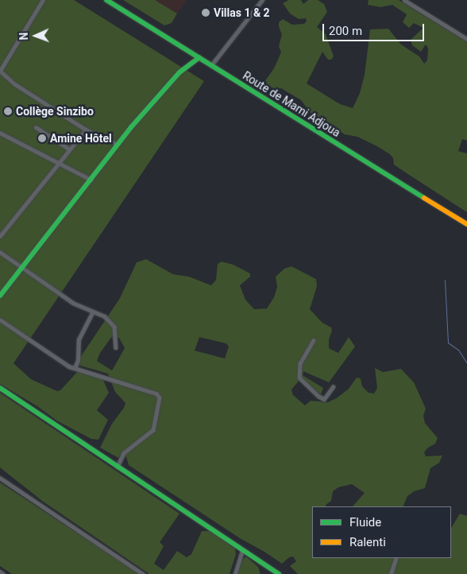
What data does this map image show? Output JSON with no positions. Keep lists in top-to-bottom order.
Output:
{
  "streets": {
    "street": ["Route de Mami Adjoua"]
  },
  "places": ["Villas 1 & 2", "Collège Sinzibo", "Amine Hôtel"],
  "legend": ["Fluide", "Ralenti"],
  "scale_bar": "200 m",
  "north": "left"
}
